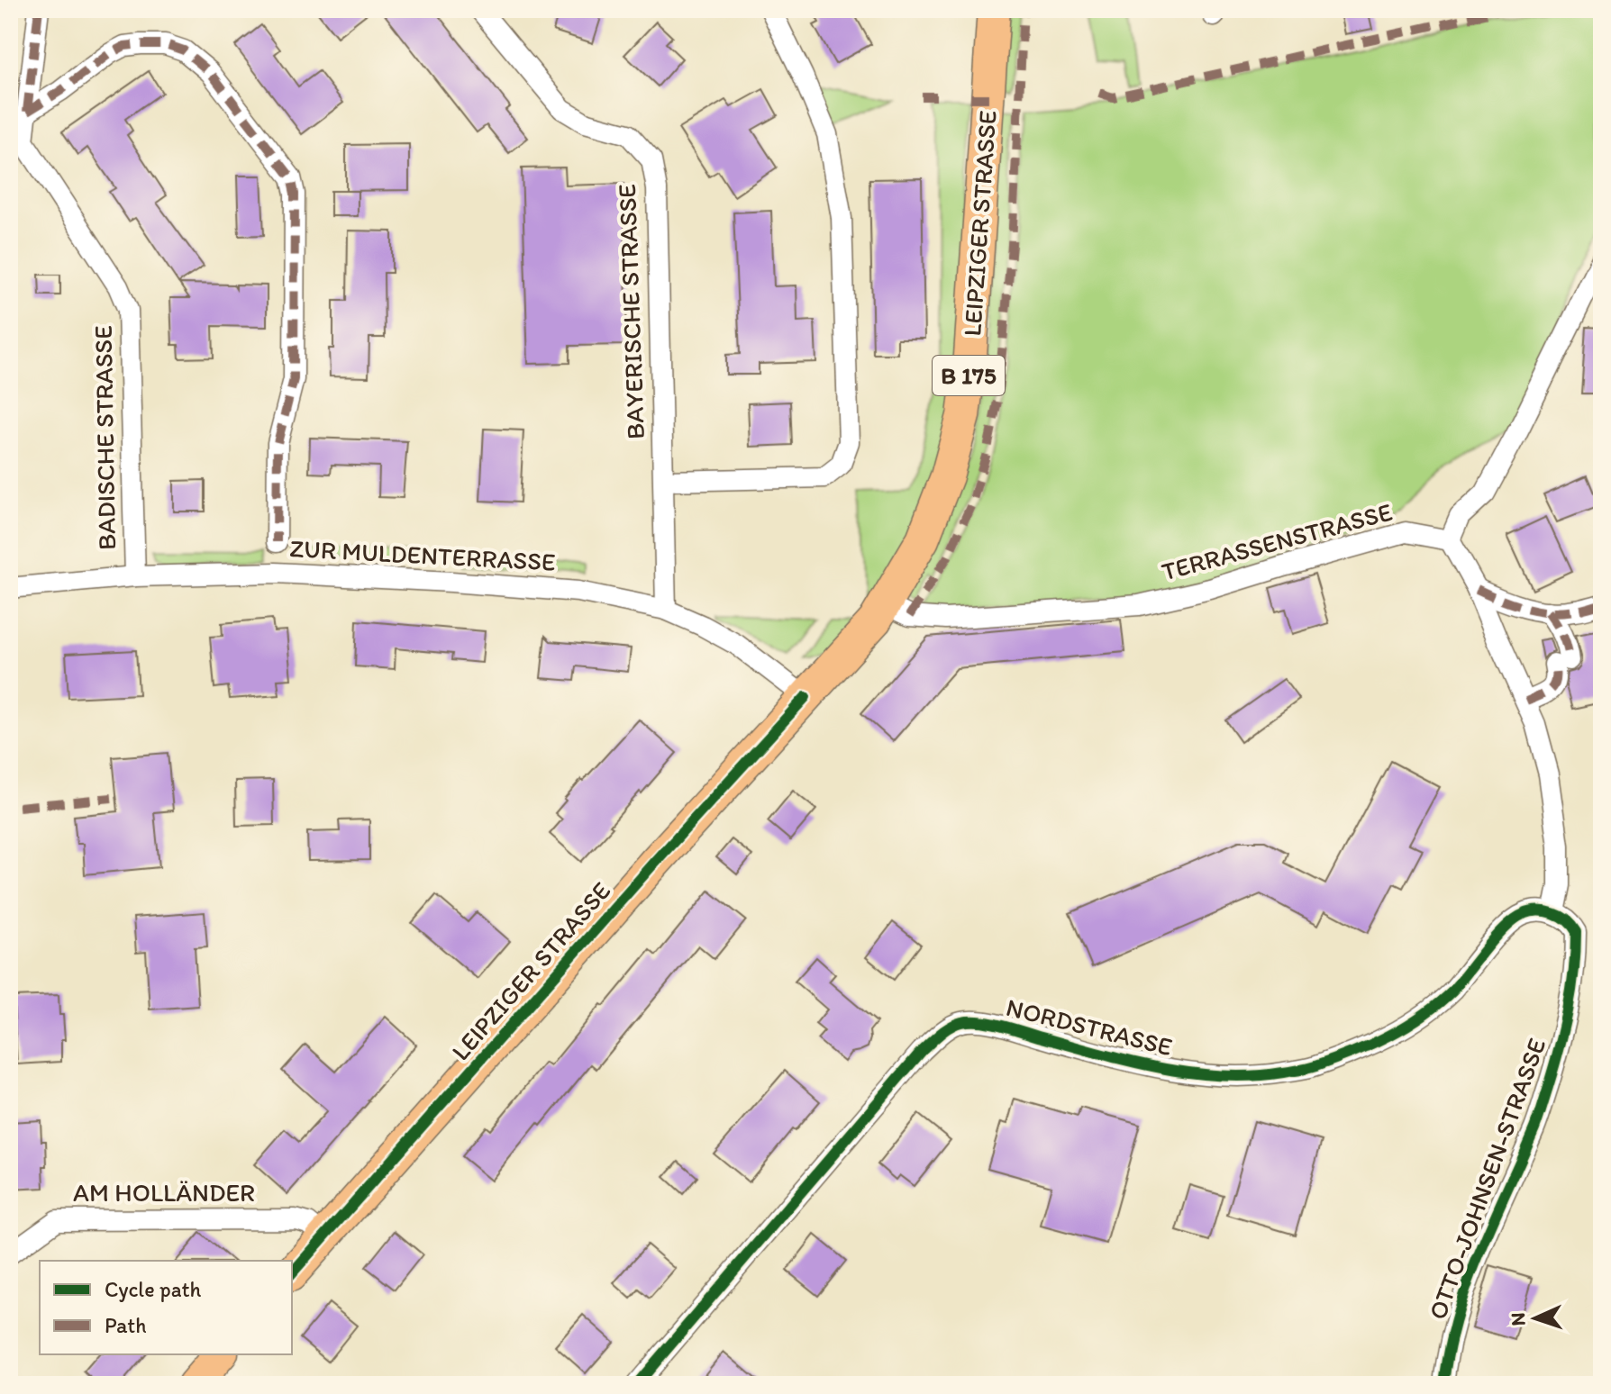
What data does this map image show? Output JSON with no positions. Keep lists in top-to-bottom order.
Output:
{
  "streets": {
    "main road": ["LEIPZIGER STRASSE", "B 175"],
    "street": [
      "BAYERISCHE STRASSE",
      "BADISCHE STRASSE",
      "TERRASSENSTRASSE",
      "ZUR MULDENTERRASSE",
      "NORDSTRASSE",
      "OTTO-JOHNSEN-STRASSE",
      "AM HOLLÄNDER"
    ]
  },
  "crossings": [
    ["LEIPZIGER STRASSE", "TERRASSENSTRASSE"],
    ["LEIPZIGER STRASSE", "ZUR MULDENTERRASSE"],
    ["LEIPZIGER STRASSE", "AM HOLLÄNDER"],
    ["BAYERISCHE STRASSE", "ZUR MULDENTERRASSE"],
    ["BADISCHE STRASSE", "ZUR MULDENTERRASSE"],
    ["NORDSTRASSE", "OTTO-JOHNSEN-STRASSE"]
  ],
  "legend": ["Cycle path", "Path"],
  "north": "left"
}
